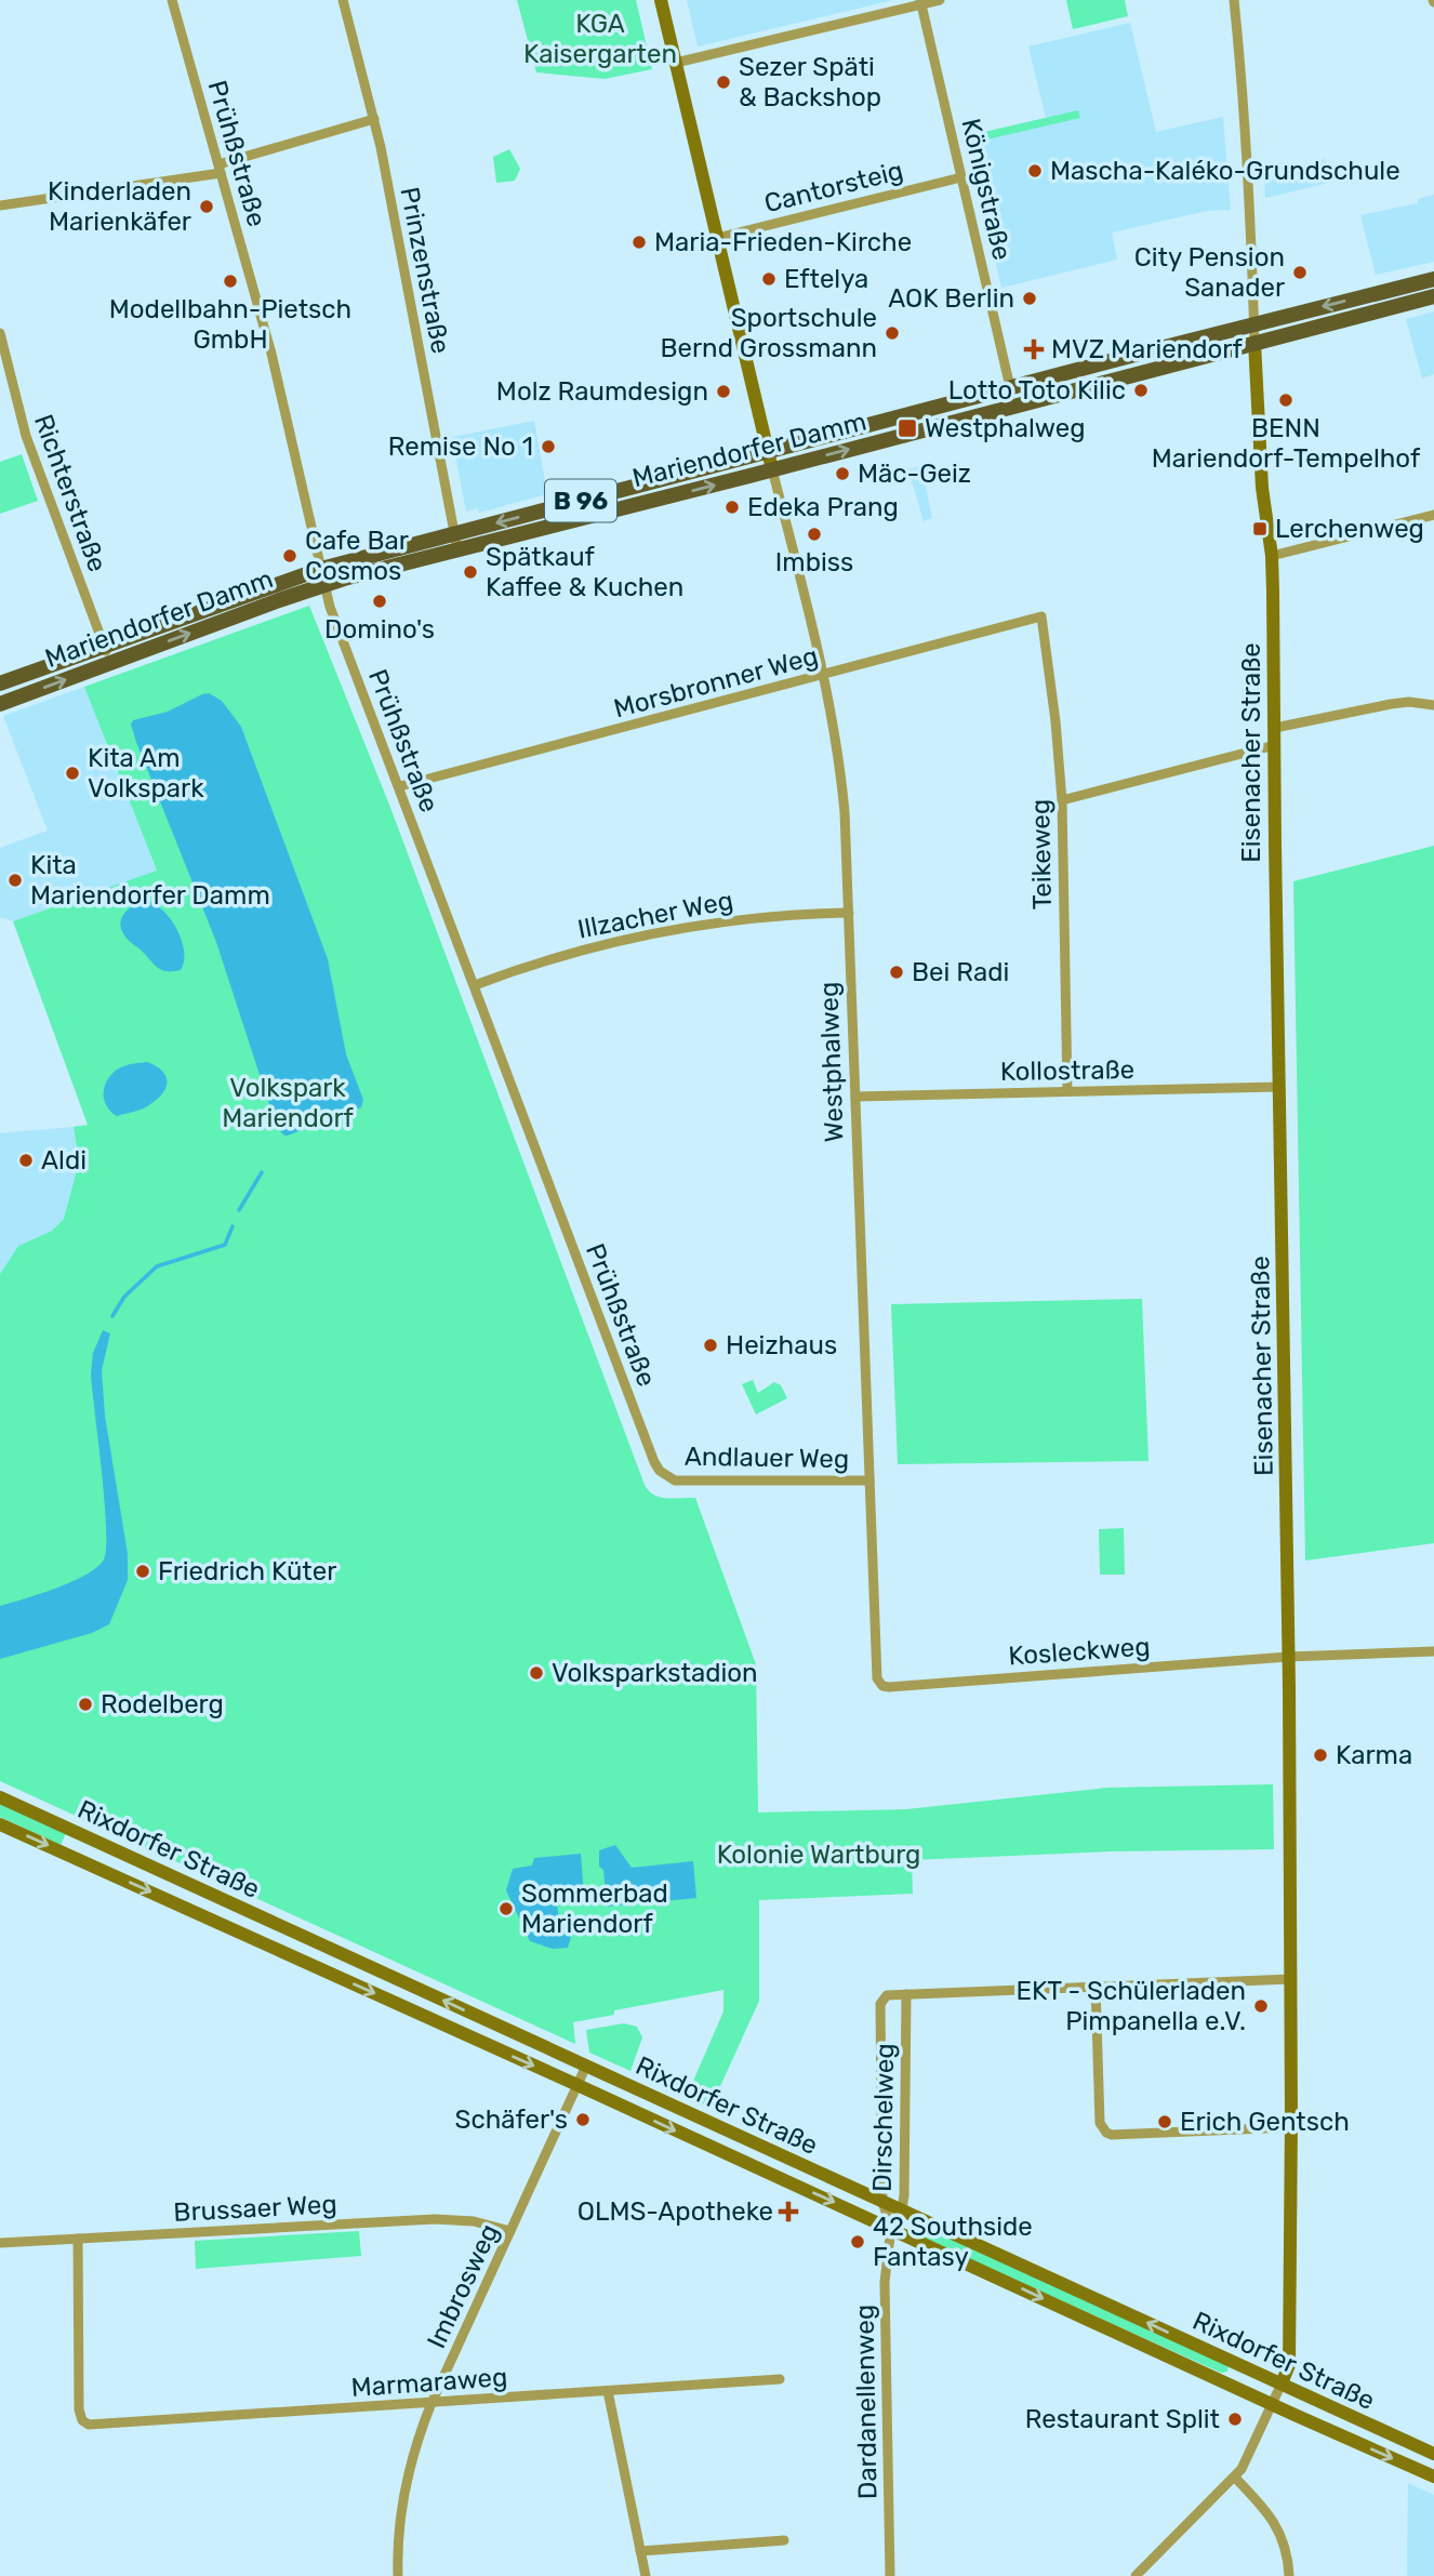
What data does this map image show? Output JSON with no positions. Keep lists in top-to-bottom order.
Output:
{
  "streets": {
    "main road": ["Mariendorfer Damm", "B 96"],
    "street": [
      "Prühßstraße",
      "Cantorsteig",
      "Königstraße",
      "Prinzenstraße",
      "Richterstraße",
      "Morsbronner Weg",
      "Eisenacher Straße",
      "Teikeweg",
      "Illzacher Weg",
      "Westphalweg",
      "Kollostraße",
      "Andlauer Weg",
      "Kosleckweg",
      "Rixdorfer Straße",
      "Dirschelweg",
      "Brussaer Weg",
      "Imbrosweg",
      "Marmaraweg",
      "Dardanellenweg"
    ]
  },
  "crossings": [
    ["Prühßstraße", "Mariendorfer Damm"],
    ["Prühßstraße", "Morsbronner Weg"],
    ["Prühßstraße", "Illzacher Weg"],
    ["Prühßstraße", "Andlauer Weg"],
    ["Cantorsteig", "Königstraße"],
    ["Cantorsteig", "Westphalweg"],
    ["Königstraße", "Mariendorfer Damm"],
    ["Prinzenstraße", "Mariendorfer Damm"],
    ["Mariendorfer Damm", "Richterstraße"],
    ["Mariendorfer Damm", "Eisenacher Straße"],
    ["Mariendorfer Damm", "Westphalweg"],
    ["Morsbronner Weg", "Teikeweg"],
    ["Morsbronner Weg", "Westphalweg"],
    ["Eisenacher Straße", "Kollostraße"],
    ["Eisenacher Straße", "Kosleckweg"],
    ["Eisenacher Straße", "Rixdorfer Straße"],
    ["Teikeweg", "Kollostraße"],
    ["Illzacher Weg", "Westphalweg"],
    ["Westphalweg", "Kollostraße"],
    ["Westphalweg", "Andlauer Weg"],
    ["Westphalweg", "Kosleckweg"],
    ["Rixdorfer Straße", "Dirschelweg"],
    ["Rixdorfer Straße", "Imbrosweg"],
    ["Rixdorfer Straße", "Dardanellenweg"],
    ["Dirschelweg", "Dardanellenweg"],
    ["Brussaer Weg", "Imbrosweg"],
    ["Brussaer Weg", "Marmaraweg"],
    ["Imbrosweg", "Marmaraweg"]
  ],
  "parks": ["KGA Kaisergarten", "Volkspark Mariendorf", "Kolonie Wartburg"],
  "places": {
    "other": [
      "Sezer Späti & Backshop",
      "Mascha-Kaléko-Grundschule",
      "Kinderladen Marienkäfer",
      "Maria-Frieden-Kirche",
      "City Pension Sanader",
      "Eftelya",
      "Modellbahn-Pietsch GmbH",
      "AOK Berlin",
      "Sportschule Bernd Grossmann",
      "Lotto Toto Kilic",
      "Molz Raumdesign",
      "BENN Mariendorf-Tempelhof",
      "Remise No 1",
      "Mäc-Geiz",
      "Edeka Prang",
      "Imbiss",
      "Cafe Bar Cosmos",
      "Spätkauf Kaffee & Kuchen",
      "Domino's",
      "Kita Am Volkspark",
      "Kita Mariendorfer Damm",
      "Bei Radi",
      "Aldi",
      "Heizhaus",
      "Friedrich Küter",
      "Volksparkstadion",
      "Rodelberg",
      "Karma",
      "Sommerbad Mariendorf",
      "EKT - Schülerladen Pimpanella e.V.",
      "Schäfer's",
      "Erich Gentsch",
      "42 Southside Fantasy",
      "Restaurant Split"
    ],
    "health": ["MVZ Mariendorf", "OLMS-Apotheke"],
    "transit": ["Westphalweg", "Lerchenweg"]
  }
}
